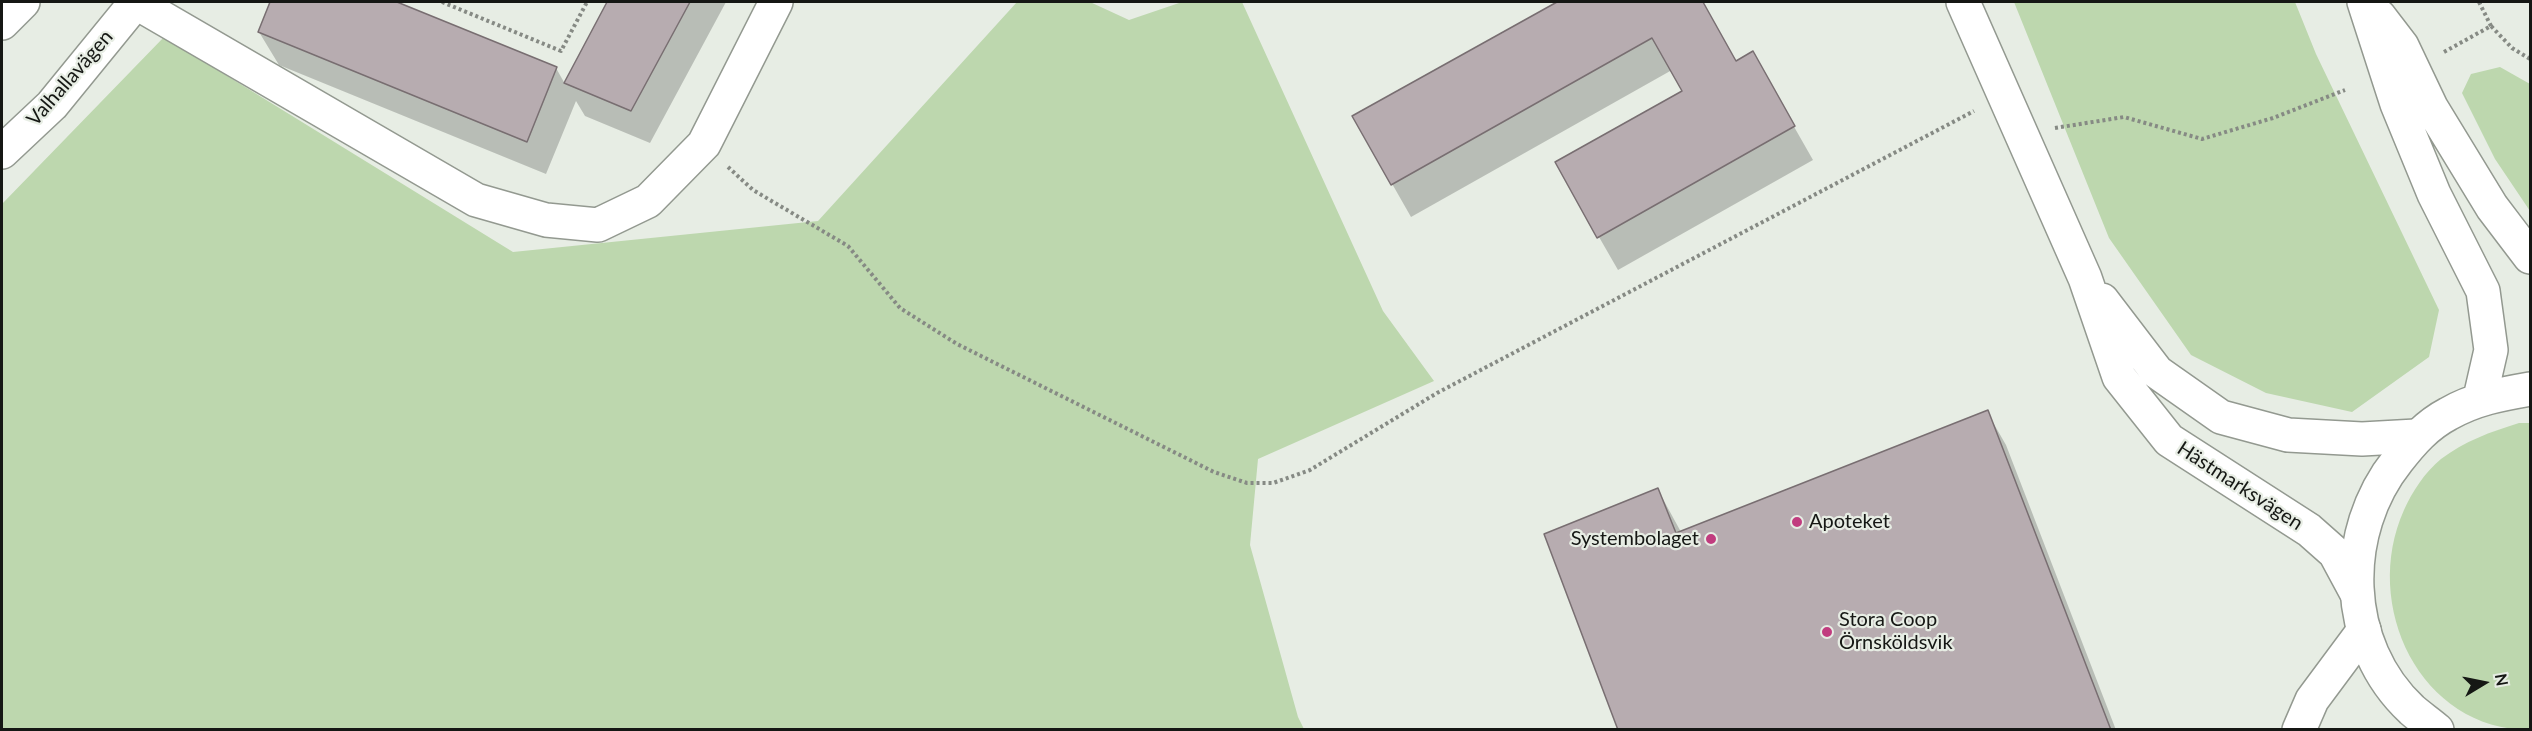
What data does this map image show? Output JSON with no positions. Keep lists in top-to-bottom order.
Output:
{
  "streets": {
    "main road": ["Valhallavägen", "Hästmarksvägen"]
  },
  "places": ["Apoteket", "Systembolaget", "Stora Coop Örnsköldsvik"],
  "north": "right"
}
